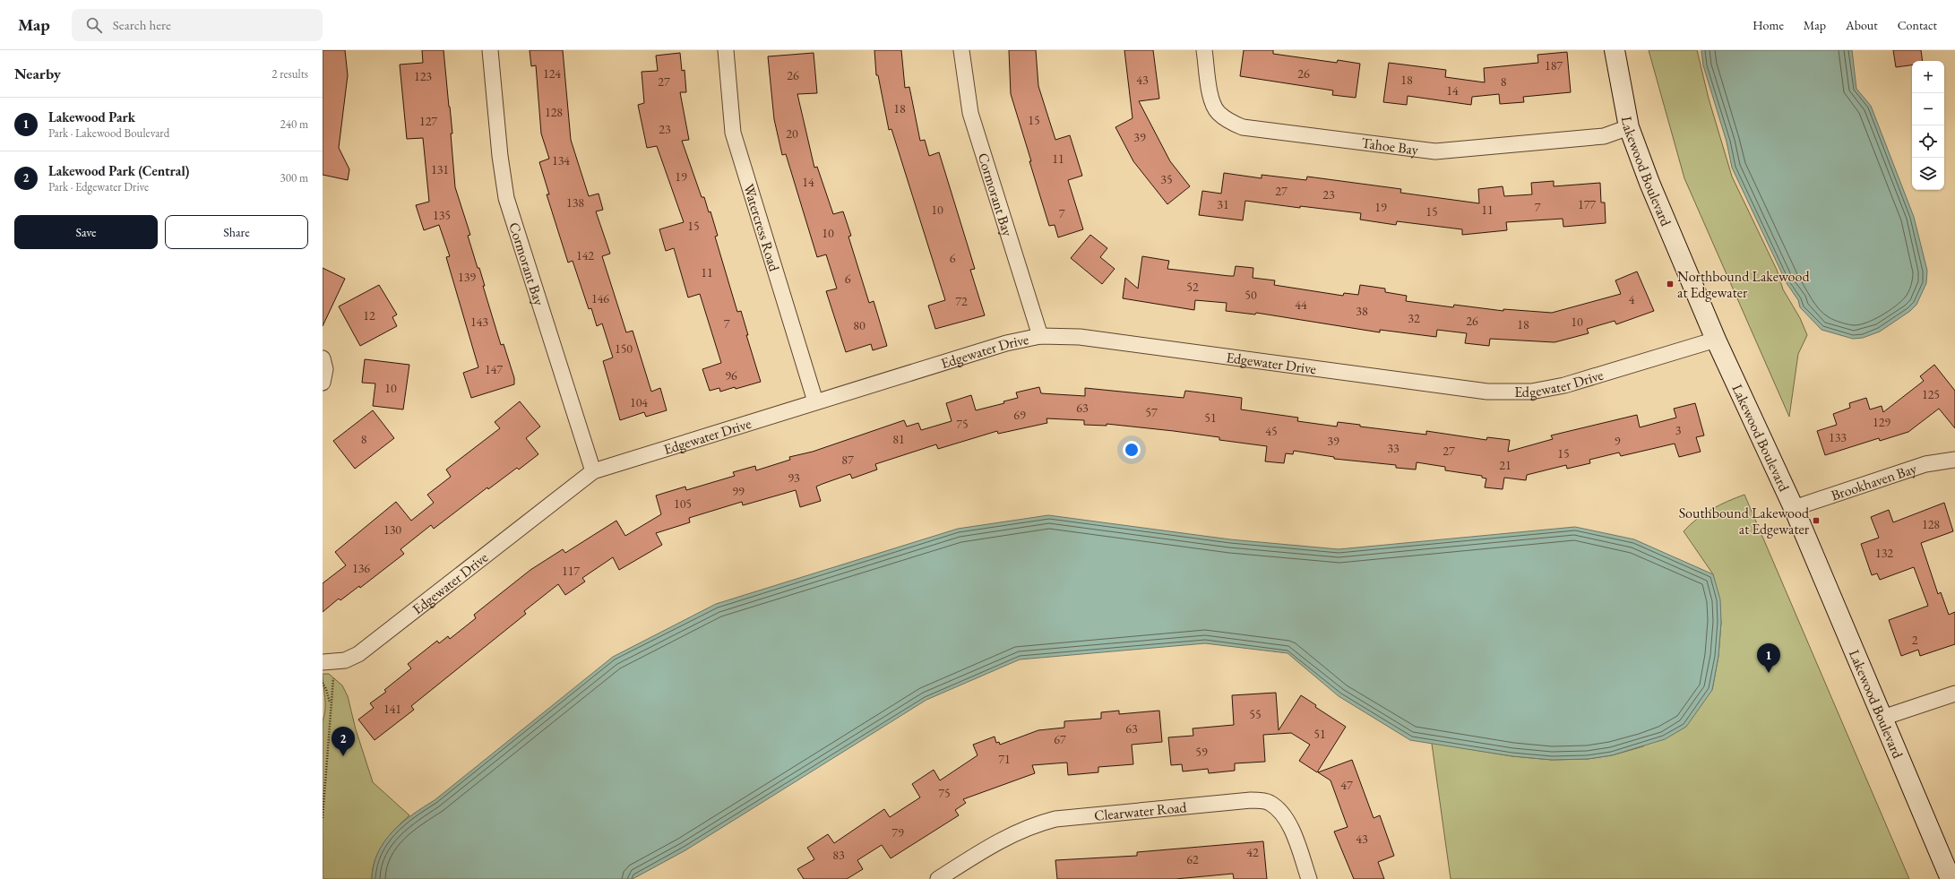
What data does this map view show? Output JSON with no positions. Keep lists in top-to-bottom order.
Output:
{
  "streets": {
    "street": [
      "Tahoe Bay",
      "Lakewood Boulevard",
      "Cormorant Bay",
      "Watercress Road",
      "Edgewater Drive",
      "Brookhaven Bay",
      "Clearwater Road"
    ]
  },
  "crossings": [
    ["Tahoe Bay", "Lakewood Boulevard"],
    ["Lakewood Boulevard", "Edgewater Drive"],
    ["Lakewood Boulevard", "Brookhaven Bay"],
    ["Cormorant Bay", "Edgewater Drive"],
    ["Watercress Road", "Edgewater Drive"]
  ],
  "places": {
    "transit": ["Northbound Lakewood at Edgewater", "Southbound Lakewood at Edgewater"]
  },
  "house_numbers": [
    "187",
    "124",
    "26",
    "26",
    "123",
    "43",
    "18",
    "27",
    "8",
    "14",
    "18",
    "128",
    "15",
    "127",
    "23",
    "20",
    "39",
    "11",
    "134",
    "131",
    "19",
    "35",
    "14",
    "27",
    "23",
    "138",
    "31",
    "177",
    "19",
    "7",
    "10",
    "11",
    "15",
    "7",
    "135",
    "15",
    "10",
    "142",
    "6",
    "11",
    "139",
    "6",
    "52",
    "50",
    "146",
    "4",
    "72",
    "44",
    "38",
    "12",
    "32",
    "26",
    "143",
    "10",
    "7",
    "18",
    "80",
    "150",
    "147",
    "96",
    "10",
    "125",
    "104",
    "63",
    "57",
    "69",
    "51",
    "129",
    "75",
    "3",
    "45",
    "133",
    "8",
    "81",
    "39",
    "9",
    "33",
    "27",
    "15",
    "87",
    "21",
    "93",
    "99",
    "105",
    "128",
    "130",
    "132",
    "136",
    "117",
    "2",
    "141",
    "55",
    "63",
    "51",
    "67",
    "59",
    "71",
    "47",
    "75",
    "79",
    "43",
    "42",
    "83",
    "62"
  ],
  "page": {
    "header": "Map",
    "search": "Search here",
    "nav": [
      "Home",
      "Map",
      "About",
      "Contact"
    ],
    "heading": ["Nearby", "2 results"],
    "map_buttons": ["+", "−"],
    "list": [
      {
        "mark": "1",
        "name": "Lakewood Park",
        "note": "Park · Lakewood Boulevard",
        "value": "240 m"
      },
      {
        "mark": "2",
        "name": "Lakewood Park (Central)",
        "note": "Park · Edgewater Drive",
        "value": "300 m"
      }
    ],
    "buttons": ["Save", "Share"],
    "pins": ["1", "2"]
  }
}
